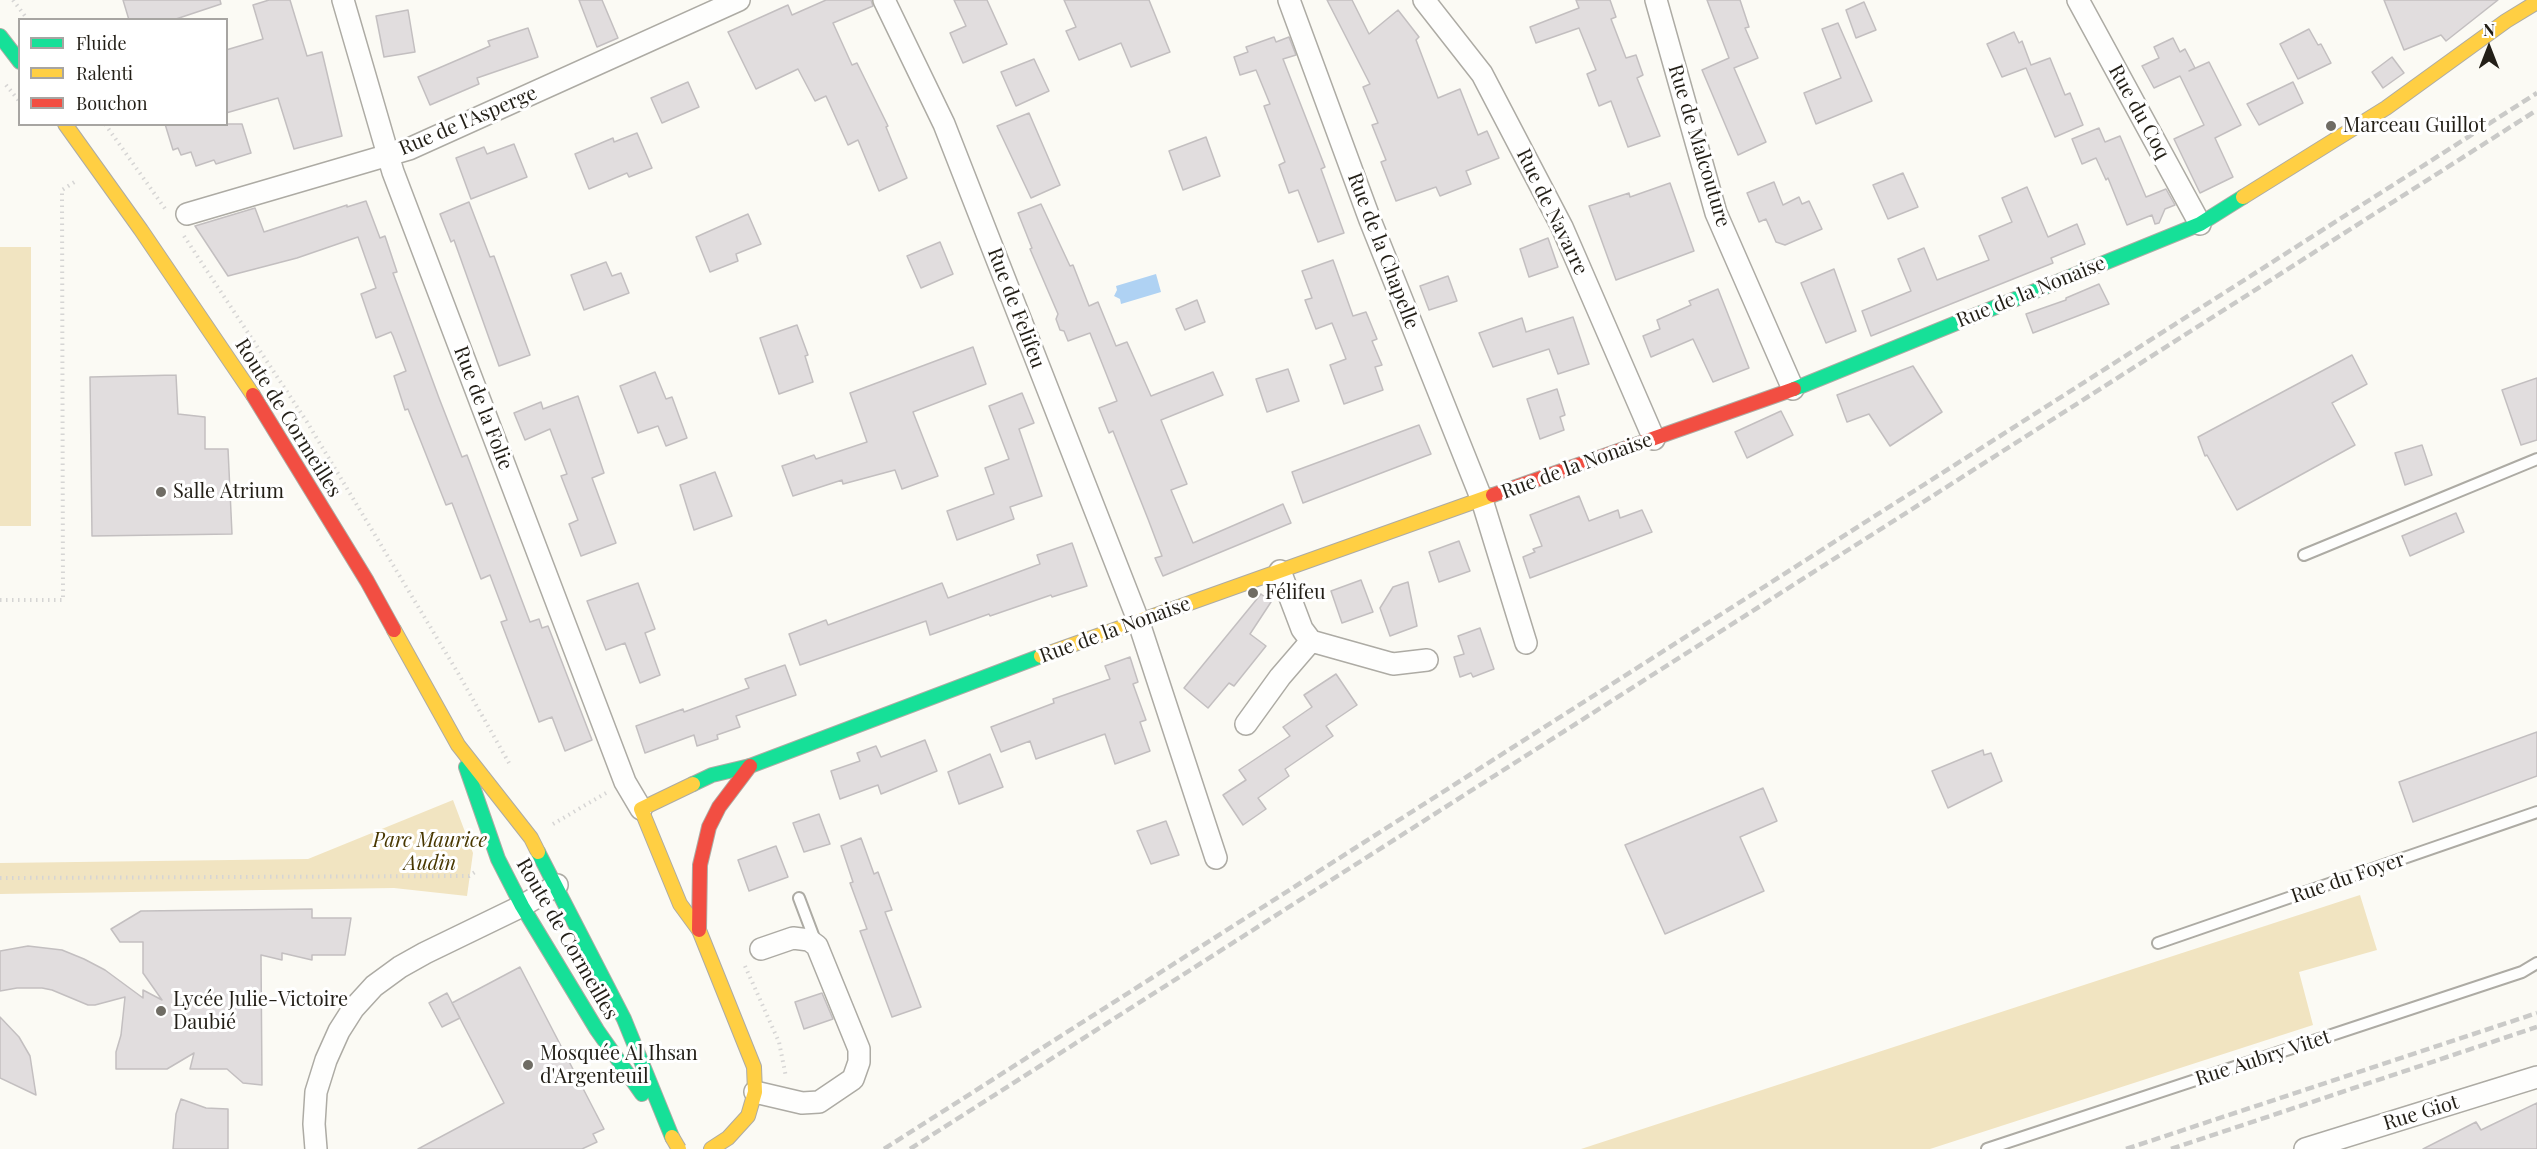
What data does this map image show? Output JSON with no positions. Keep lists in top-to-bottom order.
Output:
{
  "streets": {
    "main road": ["Rue de la Nonaise", "Route de Cormeilles"],
    "street": [
      "Rue du Coq",
      "Rue de l'Asperge",
      "Rue de Malcouture",
      "Rue de Navarre",
      "Rue de la Chapelle",
      "Rue de Felifeu",
      "Rue de la Folie",
      "Rue Giot"
    ],
    "lane": ["Rue du Foyer", "Rue Aubry Vitet"]
  },
  "crossings": [
    ["Rue du Coq", "Rue de la Nonaise"],
    ["Rue de l'Asperge", "Rue de la Folie"],
    ["Rue de Malcouture", "Rue de la Nonaise"],
    ["Rue de Navarre", "Rue de la Nonaise"],
    ["Rue de la Chapelle", "Rue de la Nonaise"],
    ["Rue de la Nonaise", "Rue de Felifeu"],
    ["Rue de la Nonaise", "Rue de la Folie"]
  ],
  "parks": ["Parc Maurice Audin"],
  "places": [
    "Marceau Guillot",
    "Salle Atrium",
    "Félifeu",
    "Lycée Julie-Victoire Daubié",
    "Mosquée Al Ihsan d'Argenteuil"
  ],
  "legend": ["Fluide", "Ralenti", "Bouchon"],
  "north": "top"
}
